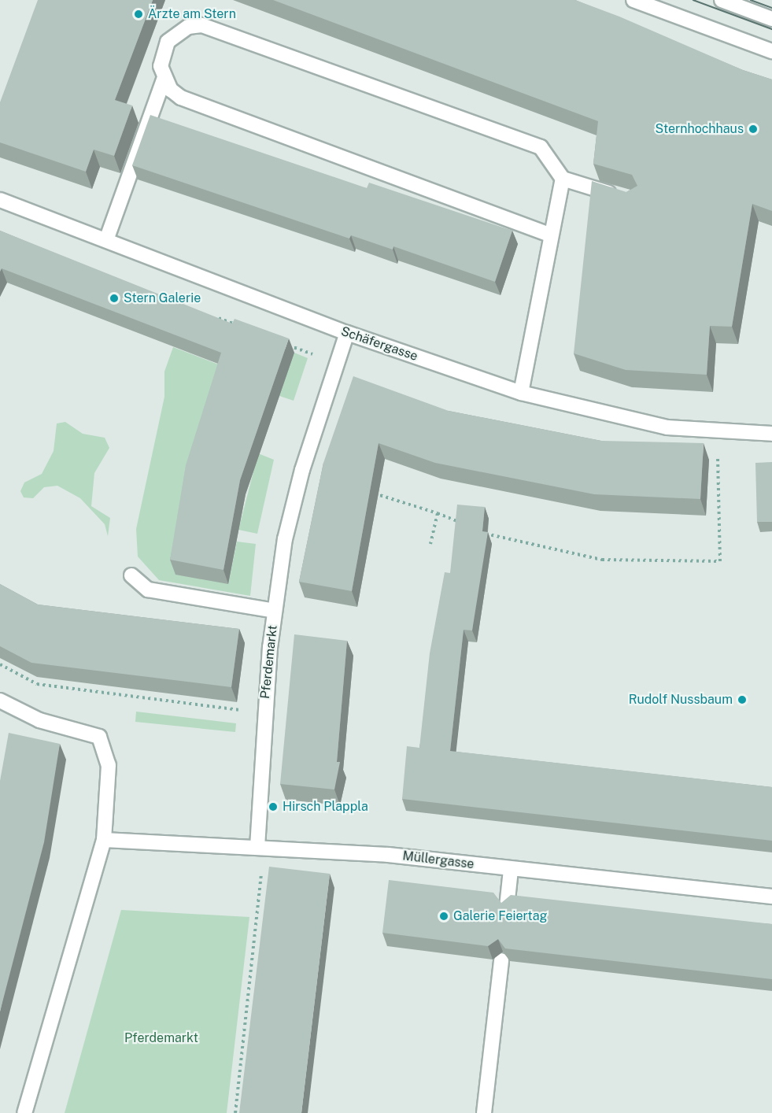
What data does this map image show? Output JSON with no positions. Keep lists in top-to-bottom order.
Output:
{
  "streets": {
    "street": ["Schäfergasse", "Pferdemarkt", "Müllergasse"]
  },
  "crossings": [
    ["Schäfergasse", "Pferdemarkt"],
    ["Pferdemarkt", "Müllergasse"]
  ],
  "parks": ["Pferdemarkt"],
  "places": [
    "Ärzte am Stern",
    "Sternhochhaus",
    "Stern Galerie",
    "Rudolf Nussbaum",
    "Hirsch Plappla",
    "Galerie Feiertag"
  ]
}
